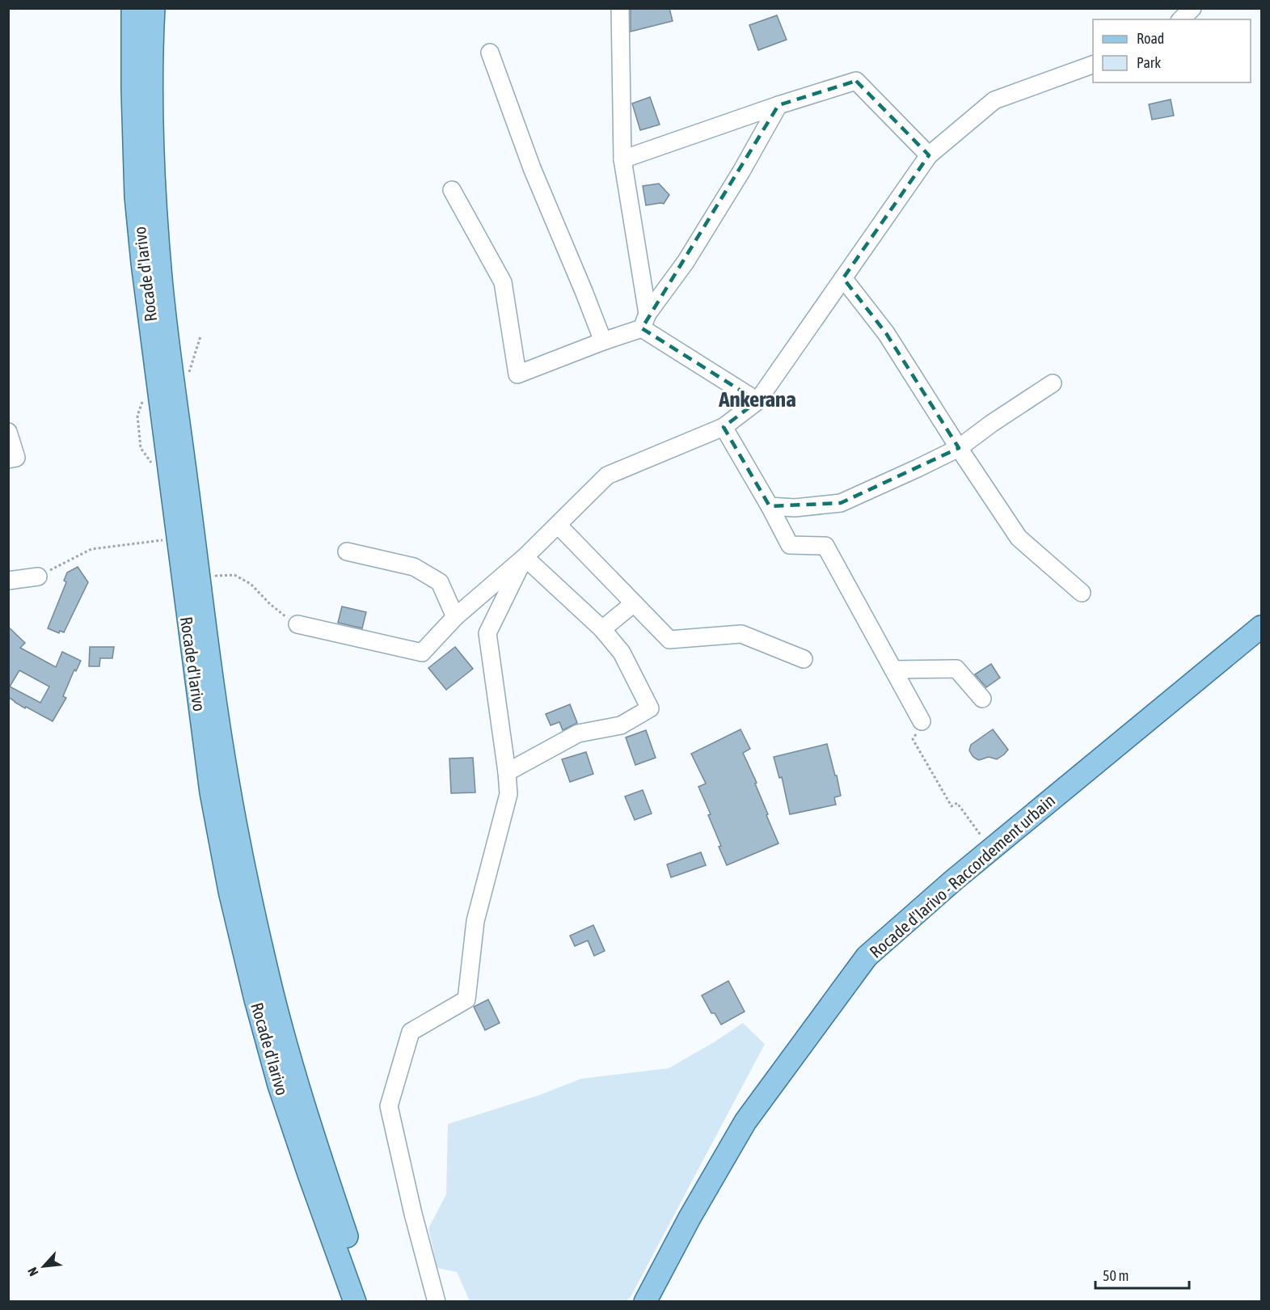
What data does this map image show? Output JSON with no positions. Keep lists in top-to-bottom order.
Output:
{
  "streets": {
    "main road": ["Rocade d'Iarivo", "Rocade d'Iarivo - Raccordement urbain"]
  },
  "districts": ["Ankerana"],
  "legend": ["Road", "Park"],
  "scale_bar": "50 m",
  "north": "bottom left"
}
